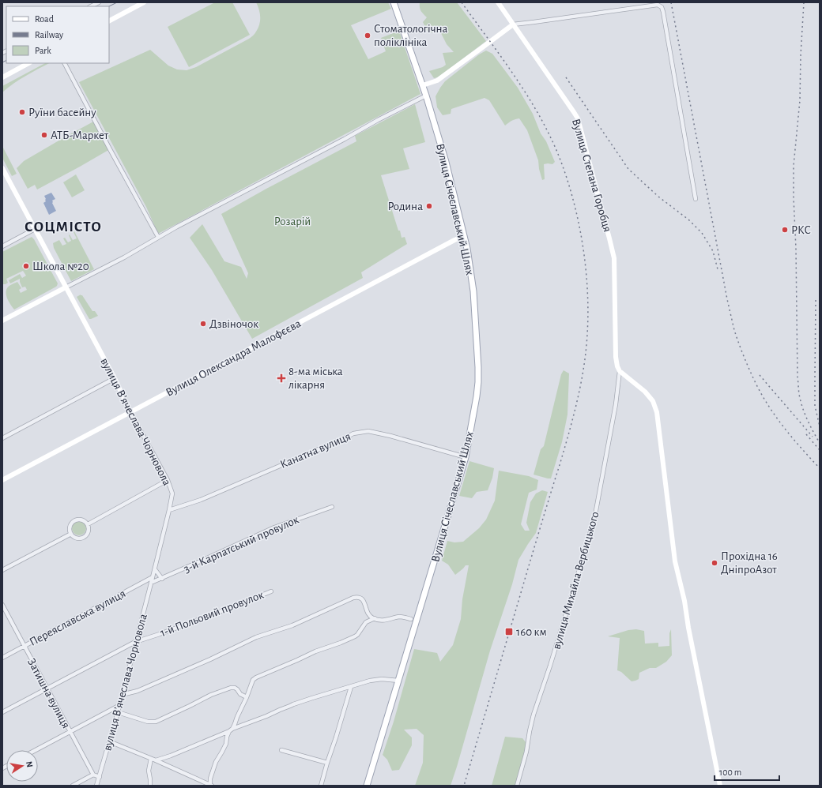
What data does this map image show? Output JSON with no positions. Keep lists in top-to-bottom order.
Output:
{
  "streets": {
    "main road": ["Вулиця Січеславський Шлях"],
    "street": [
      "Вулиця Степана Горобця",
      "Вулиця Олександра Малофєєва",
      "вулиця Вʼячеслава Чорновола",
      "Канатна вулиця",
      "3-й Карпатський провулок",
      "вулиця Михайла Вербицького",
      "1-й Польовий провулок",
      "Переяславська вулиця",
      "Затишна вулиця"
    ]
  },
  "crossings": [
    ["Вулиця Степана Горобця", "вулиця Михайла Вербицького"],
    ["Вулиця Січеславський Шлях", "Вулиця Олександра Малофєєва"],
    ["Вулиця Січеславський Шлях", "Канатна вулиця"],
    ["Вулиця Олександра Малофєєва", "вулиця Вʼячеслава Чорновола"],
    ["вулиця Вʼячеслава Чорновола", "Канатна вулиця"],
    ["вулиця Вʼячеслава Чорновола", "3-й Карпатський провулок"],
    ["вулиця Вʼячеслава Чорновола", "1-й Польовий провулок"],
    ["вулиця Вʼячеслава Чорновола", "Переяславська вулиця"],
    ["1-й Польовий провулок", "Затишна вулиця"],
    ["Переяславська вулиця", "Затишна вулиця"]
  ],
  "districts": ["СОЦМІСТО"],
  "parks": ["Розарій"],
  "places": {
    "other": [
      "Стоматологічна поліклініка",
      "Руїни басейну",
      "АТБ-Маркет",
      "Родина",
      "РКС",
      "Школа №20",
      "Дзвіночок",
      "Прохідна 16 ДніпроАзот"
    ],
    "health": ["8-ма міська лікарня"],
    "transit": ["160 км"]
  },
  "legend": ["Road", "Railway", "Park"],
  "scale_bar": "100 m",
  "north": "right"
}
